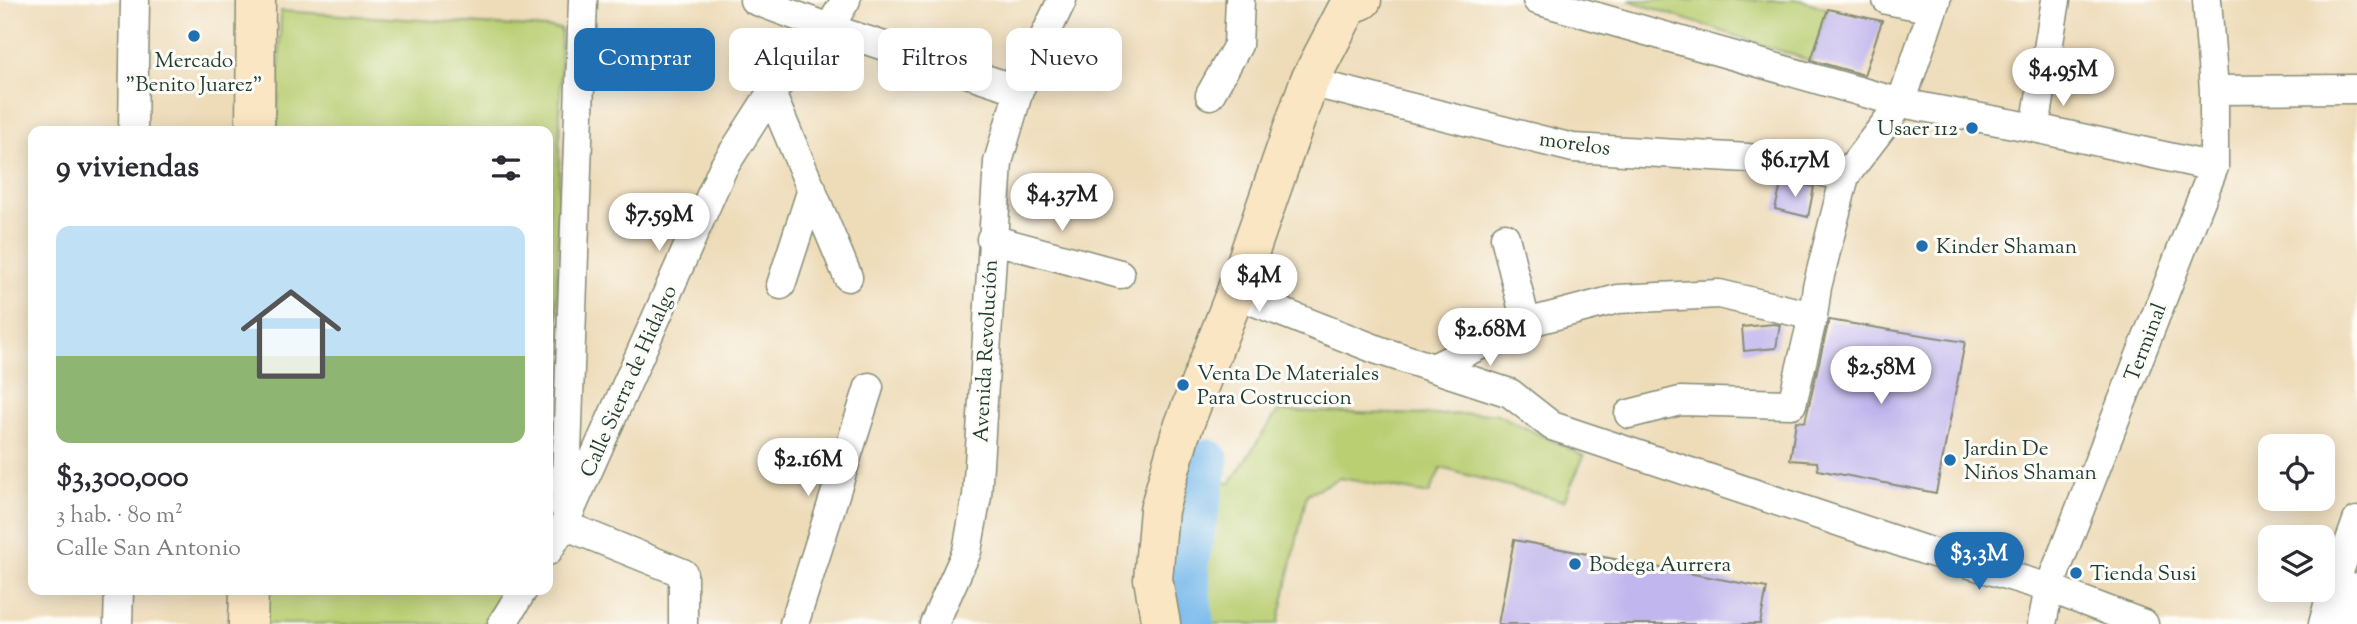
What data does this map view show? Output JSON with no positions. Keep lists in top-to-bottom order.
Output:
{
  "streets": {
    "street": [
      "morelos",
      "Terminal",
      "Avenida Revolución",
      "Calle Sierra de Hidalgo"
    ]
  },
  "places": [
    "Mercado \"Benito Juarez\"",
    "Usaer 112",
    "Kinder Shaman",
    "Venta De Materiales Para Costruccion",
    "Jardin De Niños Shaman",
    "Bodega Aurrera",
    "Tienda Susi"
  ],
  "page": {
    "chip": [
      "Comprar",
      "Alquilar",
      "Filtros",
      "Nuevo"
    ],
    "price": [
      "$4.95M",
      "$6.17M",
      "$4.37M",
      "$7.59M",
      "$4M",
      "$2.68M",
      "$2.58M",
      "$2.16M",
      "$3.3M"
    ],
    "heading": "9 viviendas",
    "list": [
      {
        "name": "$3,300,000",
        "note": "3 hab. · 80 m² · Calle San Antonio"
      }
    ]
  }
}
